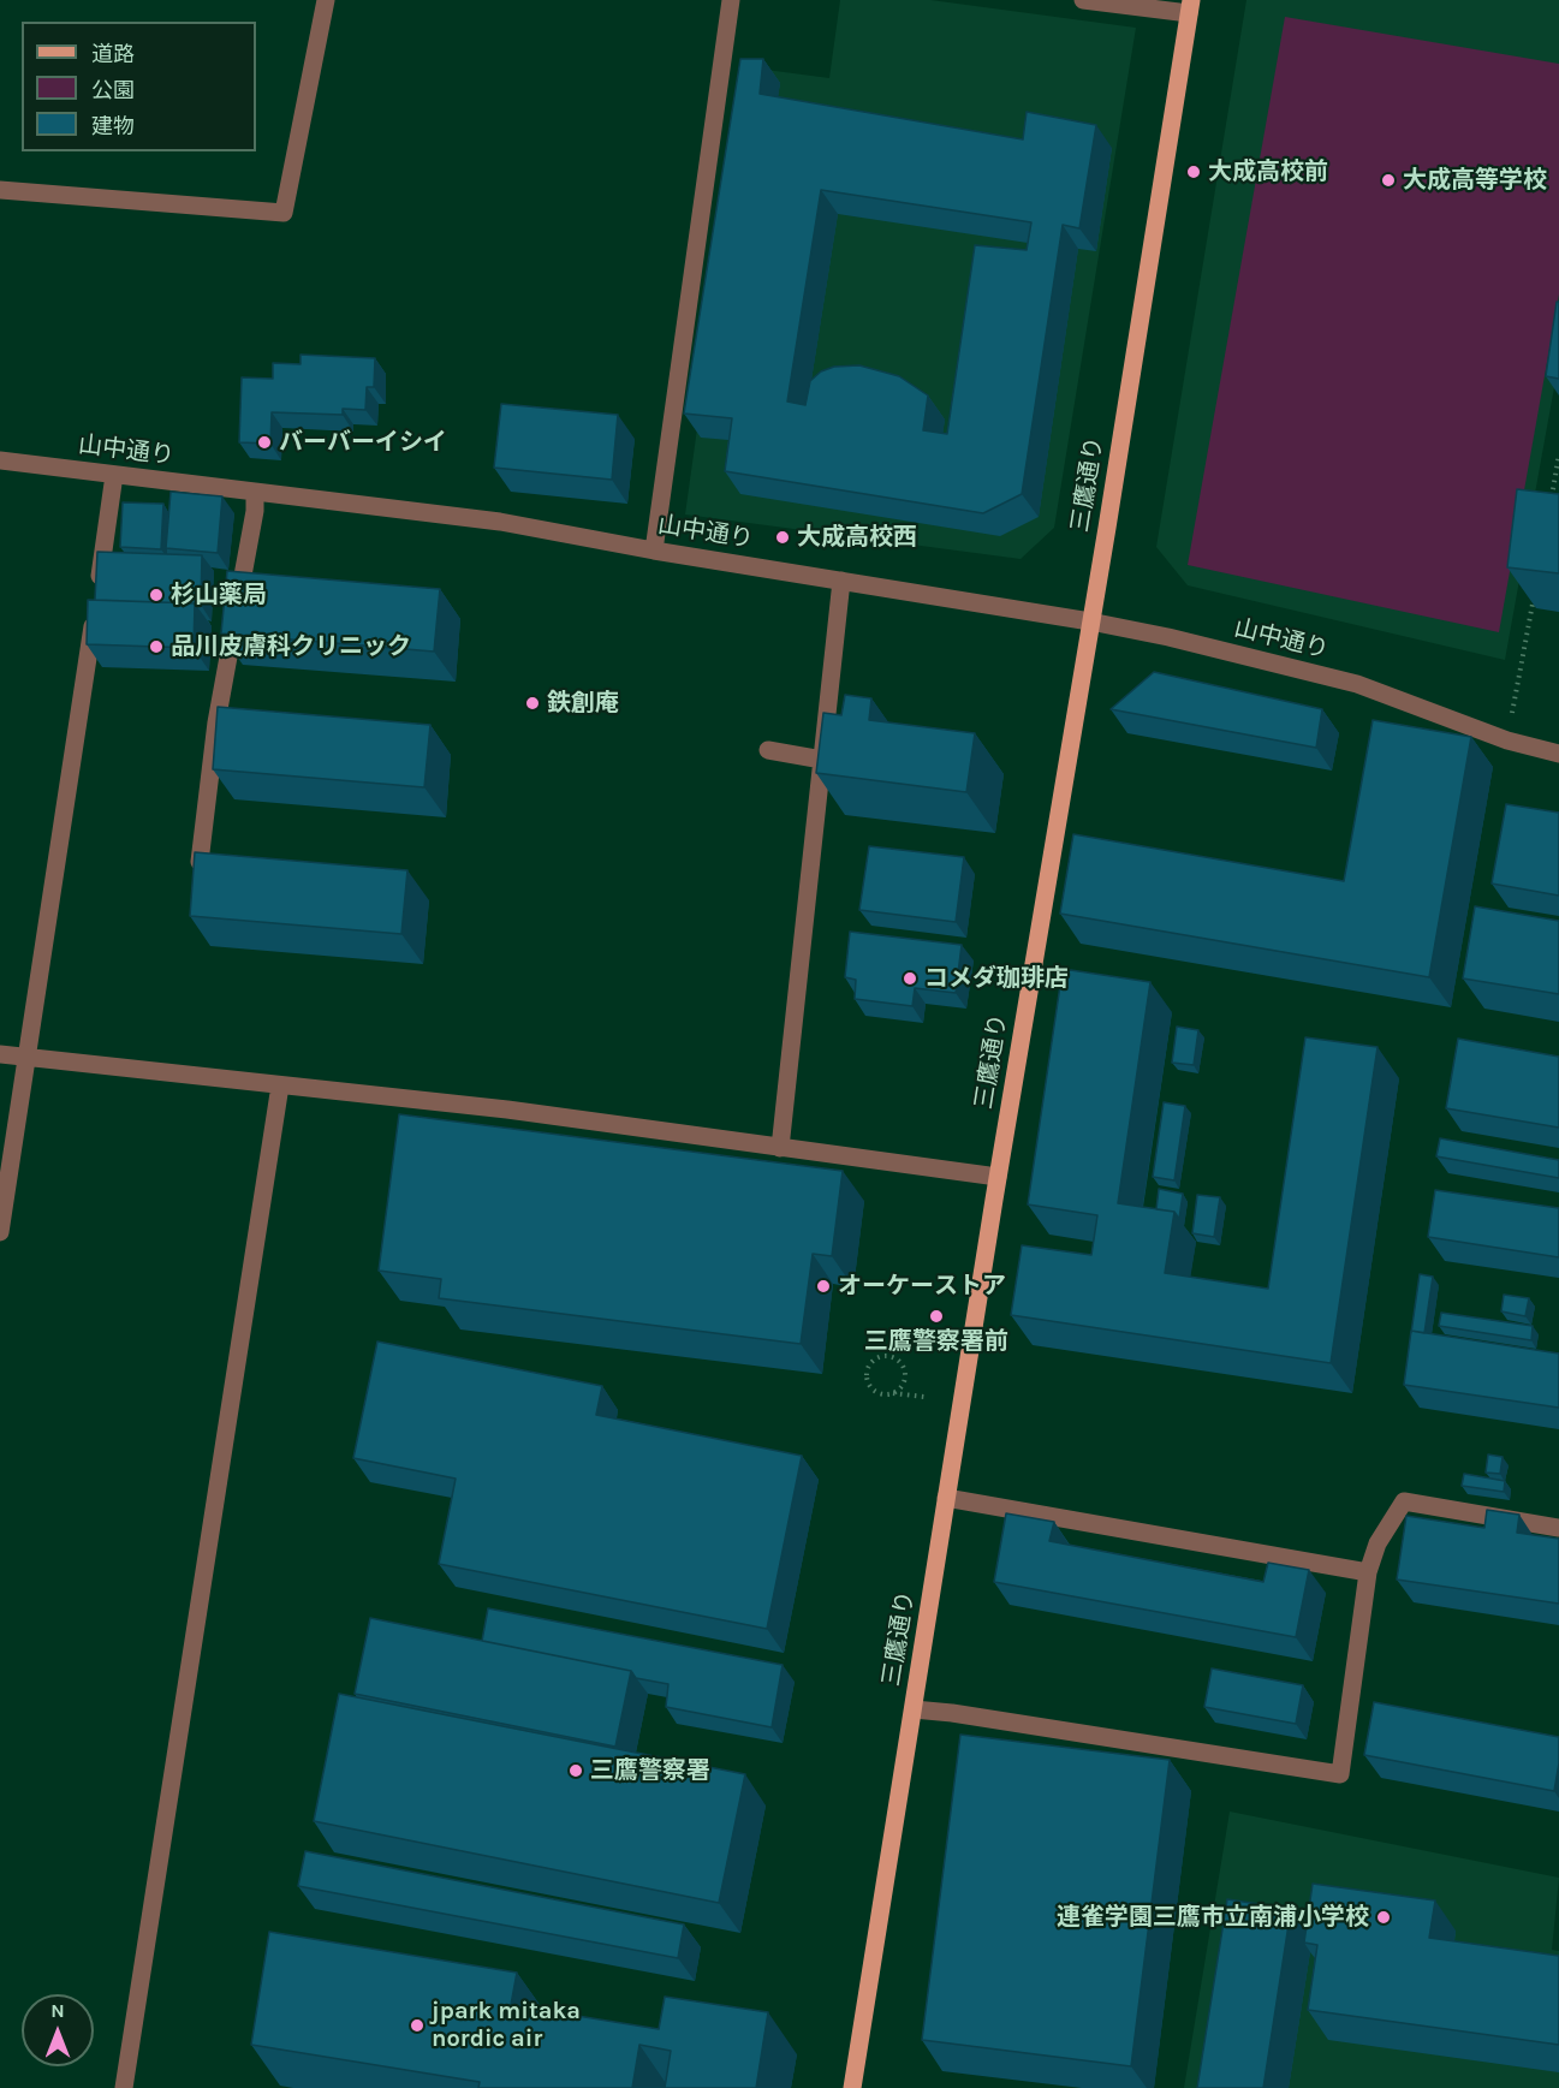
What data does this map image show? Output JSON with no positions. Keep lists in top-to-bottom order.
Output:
{
  "streets": {
    "main road": ["三鷹通り"],
    "street": ["山中通り"]
  },
  "crossings": [
    ["山中通り", "三鷹通り"]
  ],
  "places": [
    "大成高校前",
    "大成高等学校",
    "バーバーイシイ",
    "大成高校西",
    "杉山薬局",
    "品川皮膚科クリニック",
    "鉄創庵",
    "コメダ珈琲店",
    "オーケーストア",
    "三鷹警察署前",
    "三鷹警察署",
    "連雀学園三鷹市立南浦小学校",
    "jpark mitaka nordic air"
  ],
  "legend": ["道路", "公園", "建物"],
  "north": "top"
}
